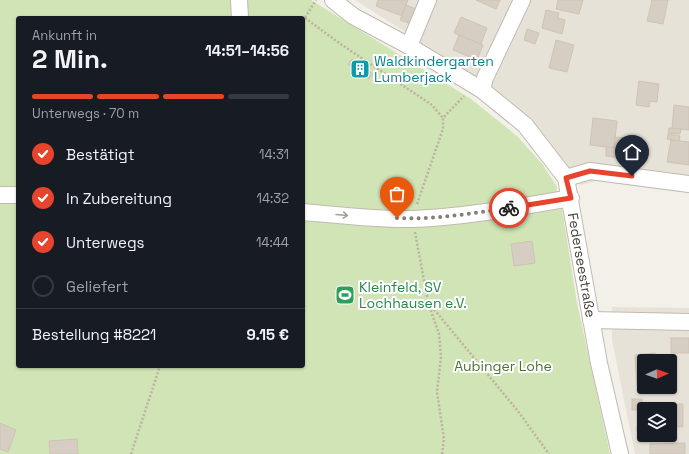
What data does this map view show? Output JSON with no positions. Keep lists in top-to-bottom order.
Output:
{
  "streets": {
    "street": ["Federseestraße"]
  },
  "parks": ["Aubinger Lohe"],
  "places": {
    "building": ["Waldkindergarten Lumberjack"],
    "sports": ["Kleinfeld, SV Lochhausen e.V."]
  },
  "north": "right",
  "page": {
    "heading": ["2 Min.", "Ankunft in", "14:51–14:56"],
    "panel": ["Bestellung #8221", "9.15 €"],
    "bar": "Unterwegs · 70 m",
    "list": [
      ["Bestätigt", "14:31"],
      ["In Zubereitung", "14:32"],
      ["Unterwegs", "14:44"],
      "Geliefert"
    ]
  }
}
